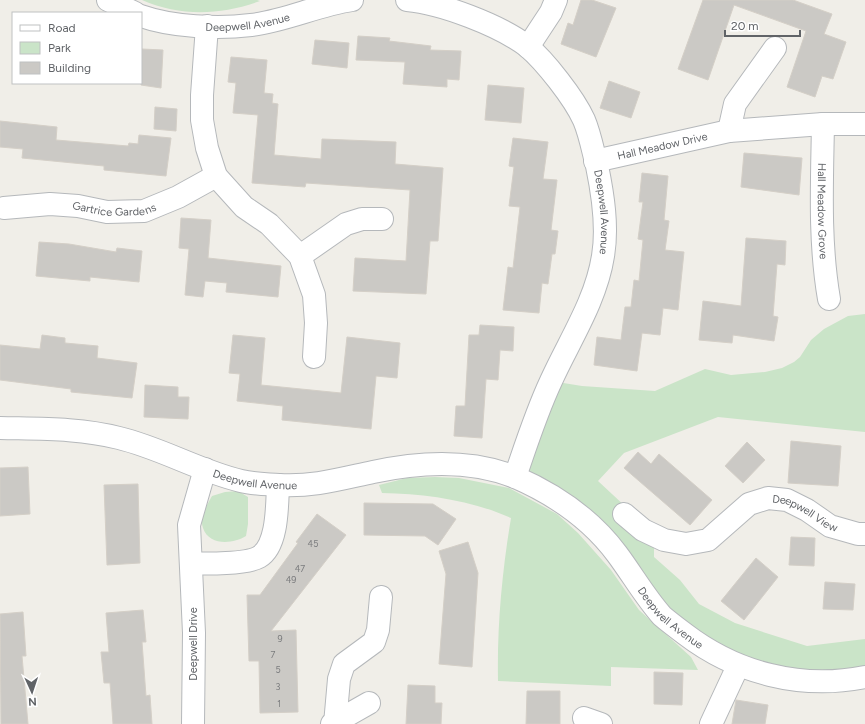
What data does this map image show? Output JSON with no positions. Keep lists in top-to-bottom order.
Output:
{
  "streets": {
    "street": [
      "Deepwell Avenue",
      "Hall Meadow Drive",
      "Gartrice Gardens",
      "Hall Meadow Grove",
      "Deepwell View",
      "Deepwell Drive"
    ]
  },
  "crossings": [
    ["Deepwell Avenue", "Hall Meadow Drive"],
    ["Deepwell Avenue", "Deepwell Drive"],
    ["Hall Meadow Drive", "Hall Meadow Grove"]
  ],
  "house_numbers": [
    "45",
    "47",
    "49",
    "9",
    "7",
    "5",
    "3",
    "1"
  ],
  "legend": ["Road", "Park", "Building"],
  "scale_bar": "20 m",
  "north": "bottom"
}
